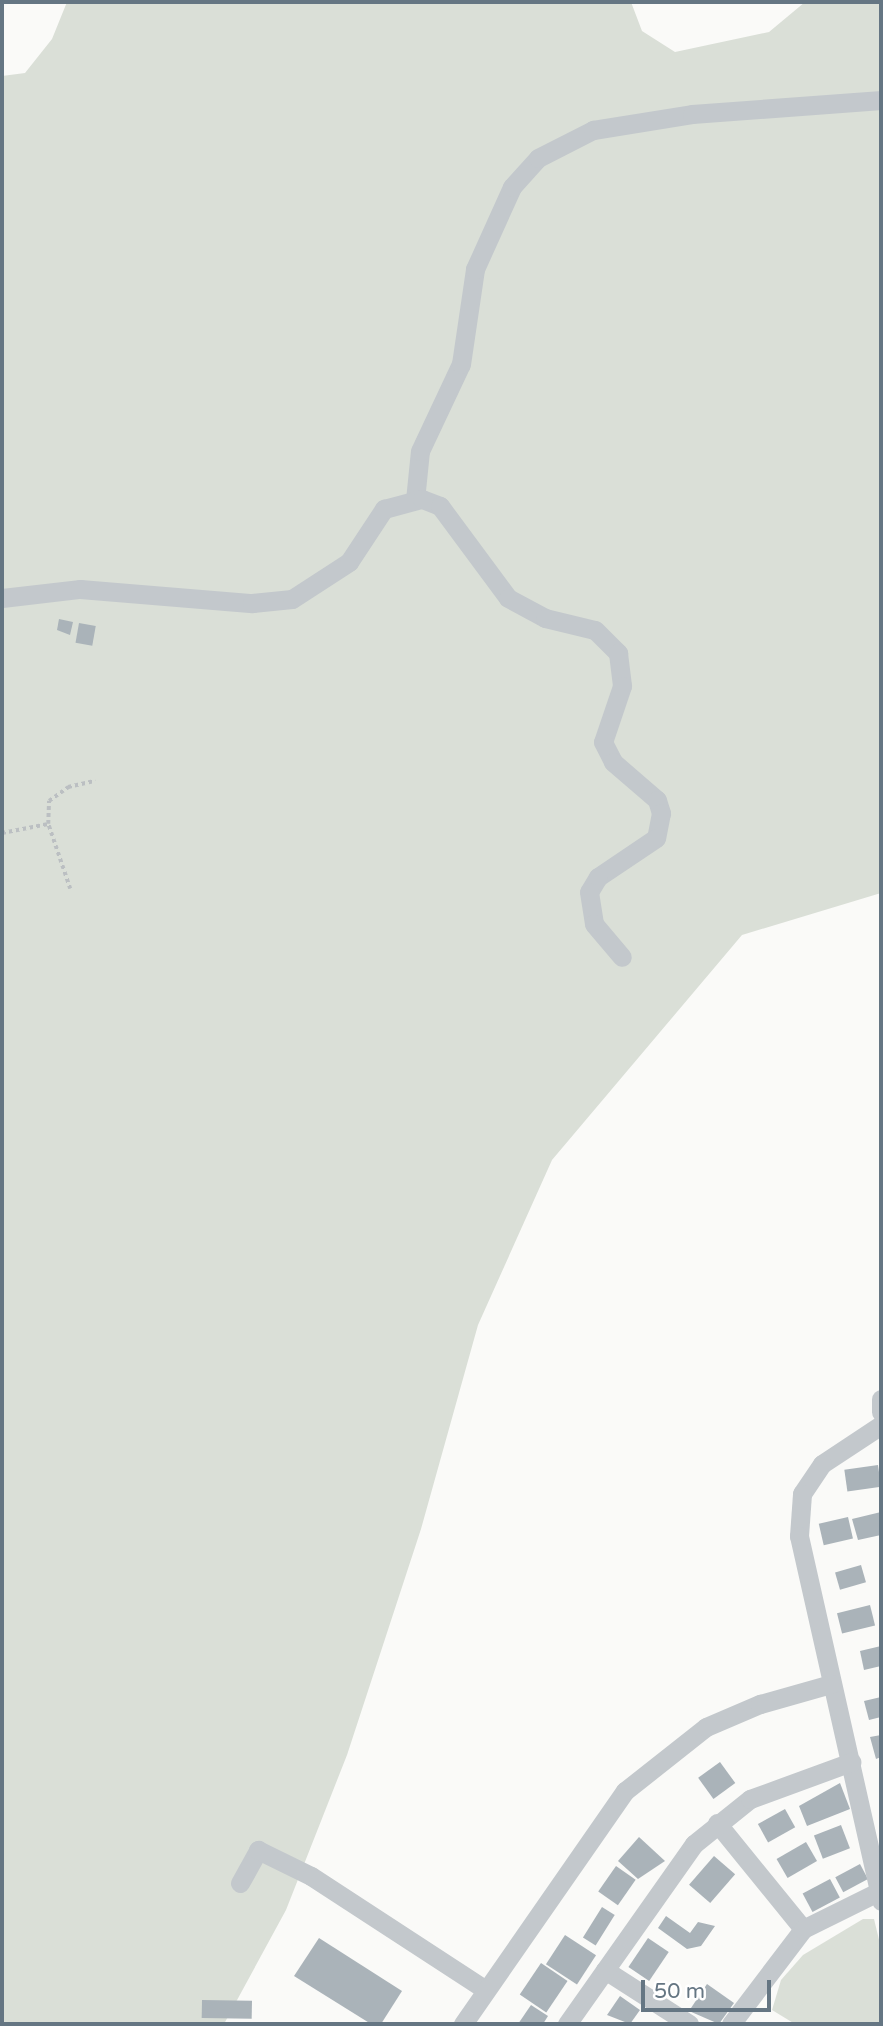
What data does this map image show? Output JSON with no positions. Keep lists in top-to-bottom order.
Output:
{
  "scale_bar": "50 m"
}
